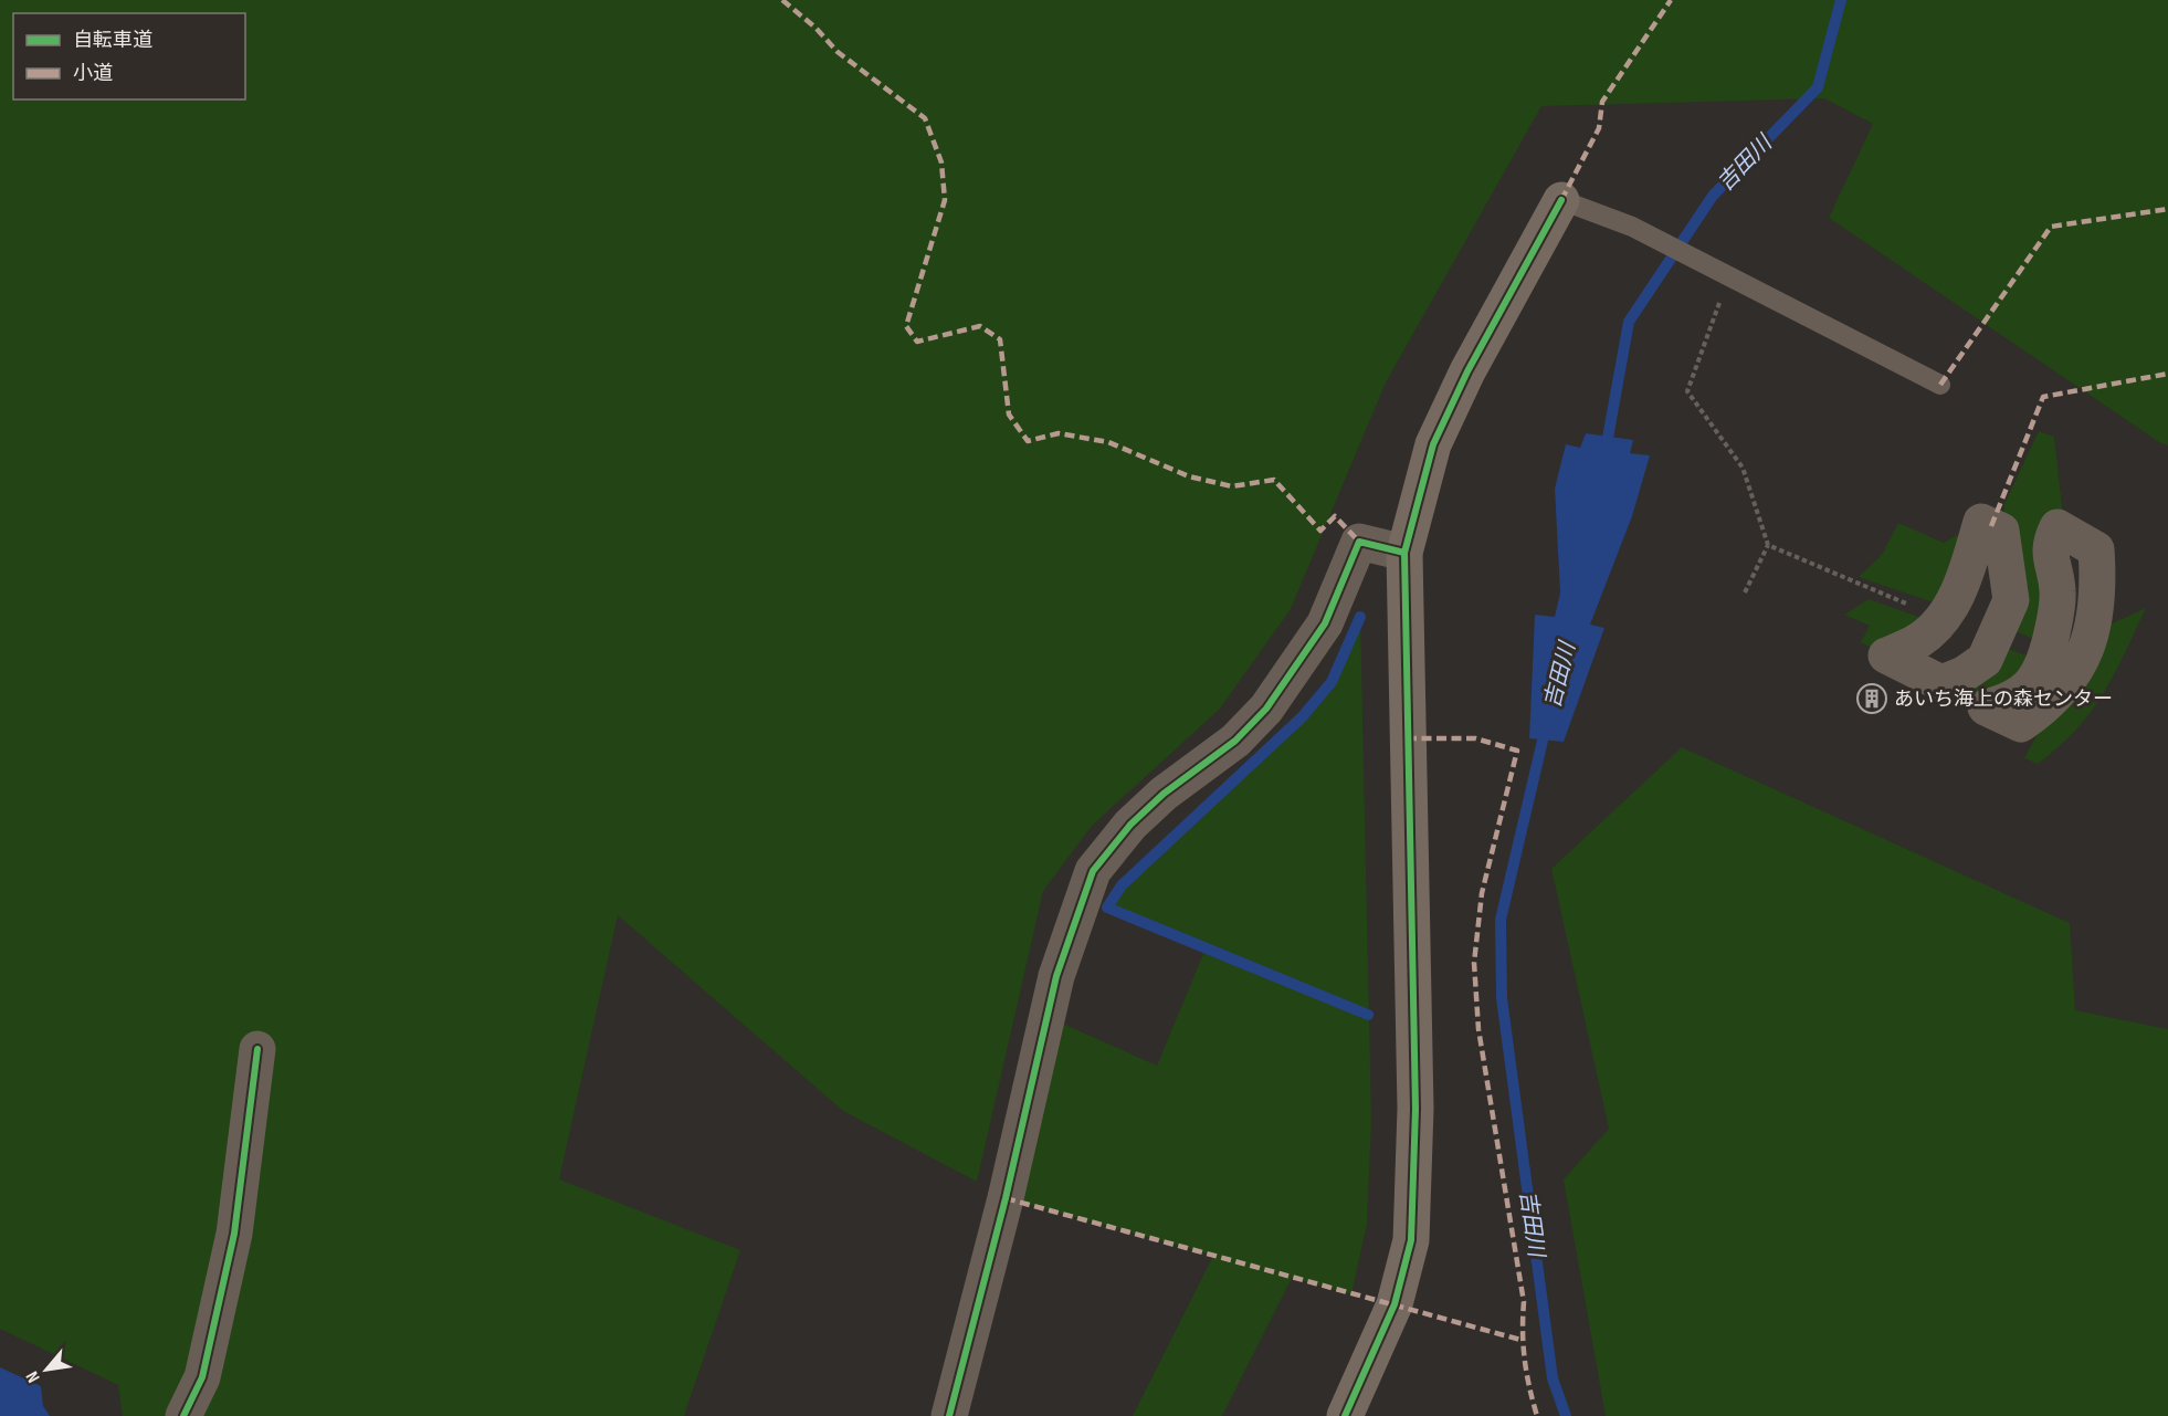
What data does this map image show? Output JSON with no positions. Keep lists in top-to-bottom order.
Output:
{
  "water": ["吉田川"],
  "places": {
    "building": ["あいち海上の森センター"]
  },
  "legend": ["自転車道", "小道"],
  "north": "bottom left"
}
